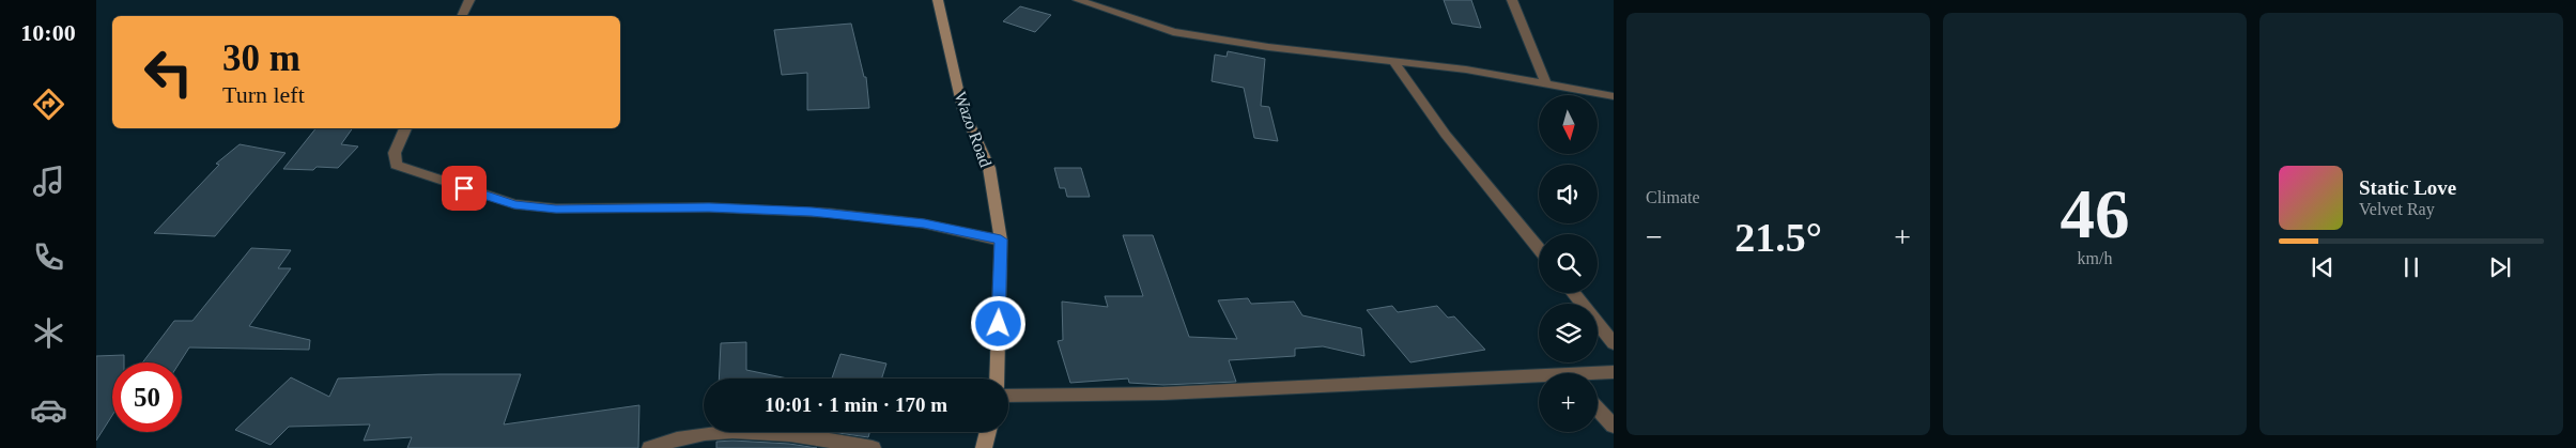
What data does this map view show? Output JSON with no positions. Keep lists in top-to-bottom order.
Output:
{
  "streets": {
    "main road": ["Wazo Road"]
  },
  "north": "bottom",
  "page": {
    "tabs": "10:00",
    "tile": [
      "Climate",
      ["46", "km/h"]
    ],
    "turn": ["30 m", "Turn left"],
    "map_buttons": "+",
    "song": ["Static Love", "Velvet Ray"],
    "heat": ["−", "21.5°", "+"],
    "limit": "50",
    "trip": "10:01 · 1 min · 170 m"
  }
}
